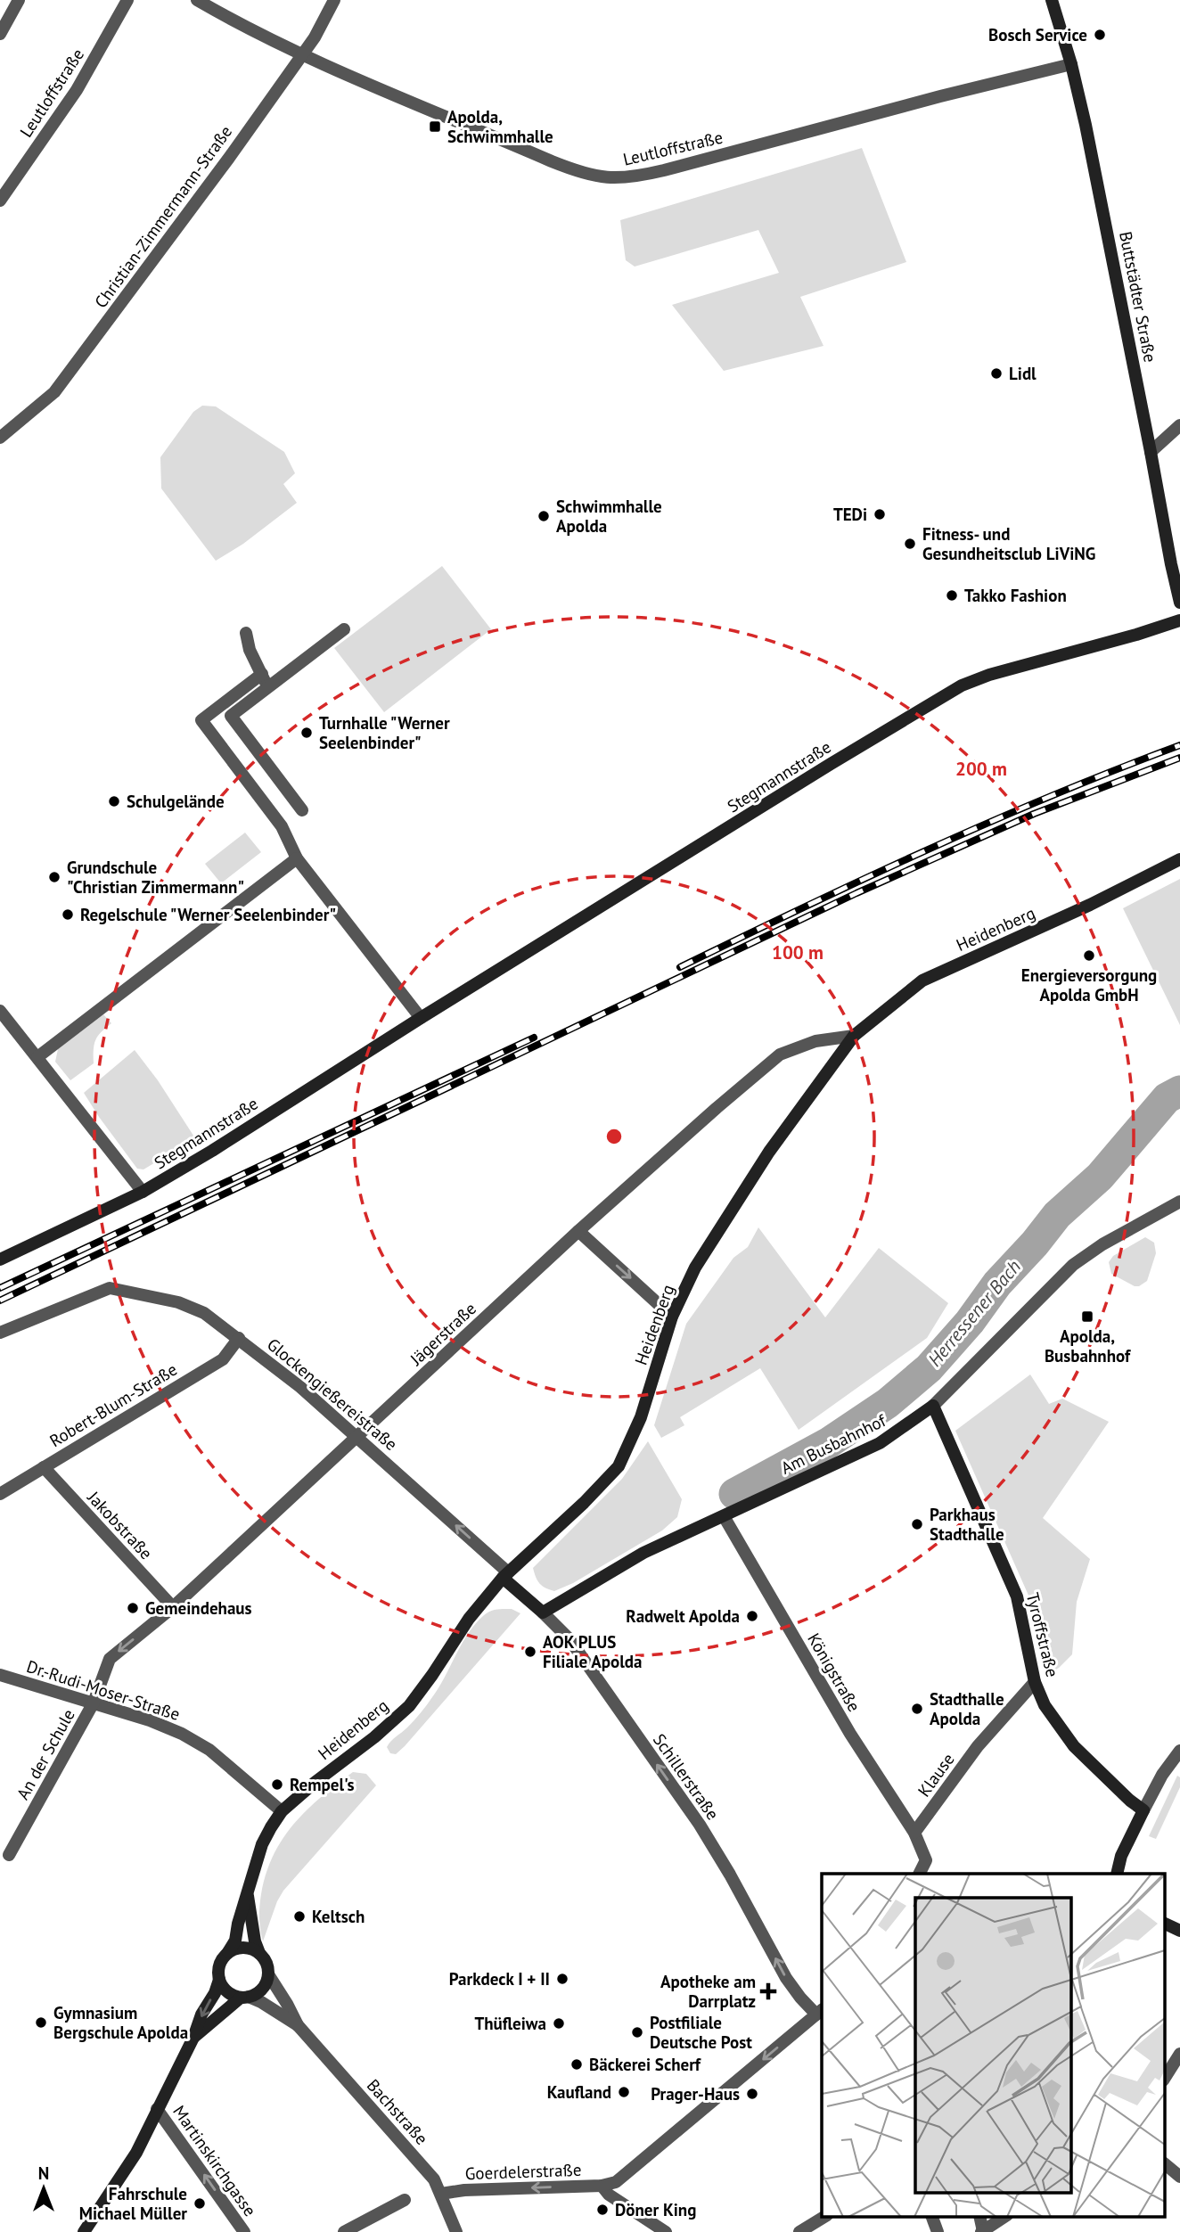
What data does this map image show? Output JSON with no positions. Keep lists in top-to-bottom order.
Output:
{
  "streets": {
    "main road": [
      "Buttstädter Straße",
      "Stegmannstraße",
      "Heidenberg",
      "Am Busbahnhof",
      "Tyroffstraße",
      "Schillerstraße"
    ],
    "street": [
      "Leutloffstraße",
      "Christian-Zimmermann-Straße",
      "Jägerstraße",
      "Glockengießereistraße",
      "Robert-Blum-Straße",
      "Jakobstraße",
      "Königstraße",
      "Dr.-Rudi-Moser-Straße",
      "An der Schule",
      "Klause",
      "Bachstraße",
      "Martinskirchgasse",
      "Goerdelerstraße"
    ]
  },
  "crossings": [
    ["Leutloffstraße", "Christian-Zimmermann-Straße"],
    ["Leutloffstraße", "Buttstädter Straße"],
    ["Heidenberg", "Jägerstraße"],
    ["Heidenberg", "Glockengießereistraße"],
    ["Heidenberg", "Dr.-Rudi-Moser-Straße"],
    ["Heidenberg", "Schillerstraße"],
    ["Heidenberg", "Bachstraße"],
    ["Jägerstraße", "Glockengießereistraße"],
    ["Jägerstraße", "Jakobstraße"],
    ["Jägerstraße", "Dr.-Rudi-Moser-Straße"],
    ["Jägerstraße", "An der Schule"],
    ["Glockengießereistraße", "Robert-Blum-Straße"],
    ["Glockengießereistraße", "Schillerstraße"],
    ["Robert-Blum-Straße", "Jakobstraße"],
    ["Am Busbahnhof", "Tyroffstraße"],
    ["Am Busbahnhof", "Königstraße"],
    ["Tyroffstraße", "Klause"],
    ["Königstraße", "Klause"],
    ["Dr.-Rudi-Moser-Straße", "An der Schule"],
    ["Bachstraße", "Goerdelerstraße"]
  ],
  "one_way": ["Schillerstraße", "Martinskirchgasse", "Goerdelerstraße"],
  "water": ["Herressener Bach"],
  "places": {
    "other": [
      "Bosch Service",
      "Lidl",
      "TEDi",
      "Schwimmhalle Apolda",
      "Fitness- und Gesundheitsclub LiViNG",
      "Takko Fashion",
      "Turnhalle \"Werner Seelenbinder\"",
      "Schulgelände",
      "Grundschule \"Christian Zimmermann\"",
      "Regelschule \"Werner Seelenbinder\"",
      "Energieversorgung Apolda GmbH",
      "Parkhaus Stadthalle",
      "Gemeindehaus",
      "Radwelt Apolda",
      "AOK PLUS Filiale Apolda",
      "Stadthalle Apolda",
      "Rempel's",
      "Keltsch",
      "Parkdeck I + II",
      "Gymnasium Bergschule Apolda",
      "Thüfleiwa",
      "Postfiliale Deutsche Post",
      "Bäckerei Scherf",
      "Kaufland",
      "Prager-Haus",
      "Fahrschule Michael Müller",
      "Döner King"
    ],
    "transit": ["Apolda, Schwimmhalle", "Apolda, Busbahnhof"],
    "health": ["Apotheke am Darrplatz"]
  },
  "north": "top",
  "rings": ["200 m", "100 m"]
}
